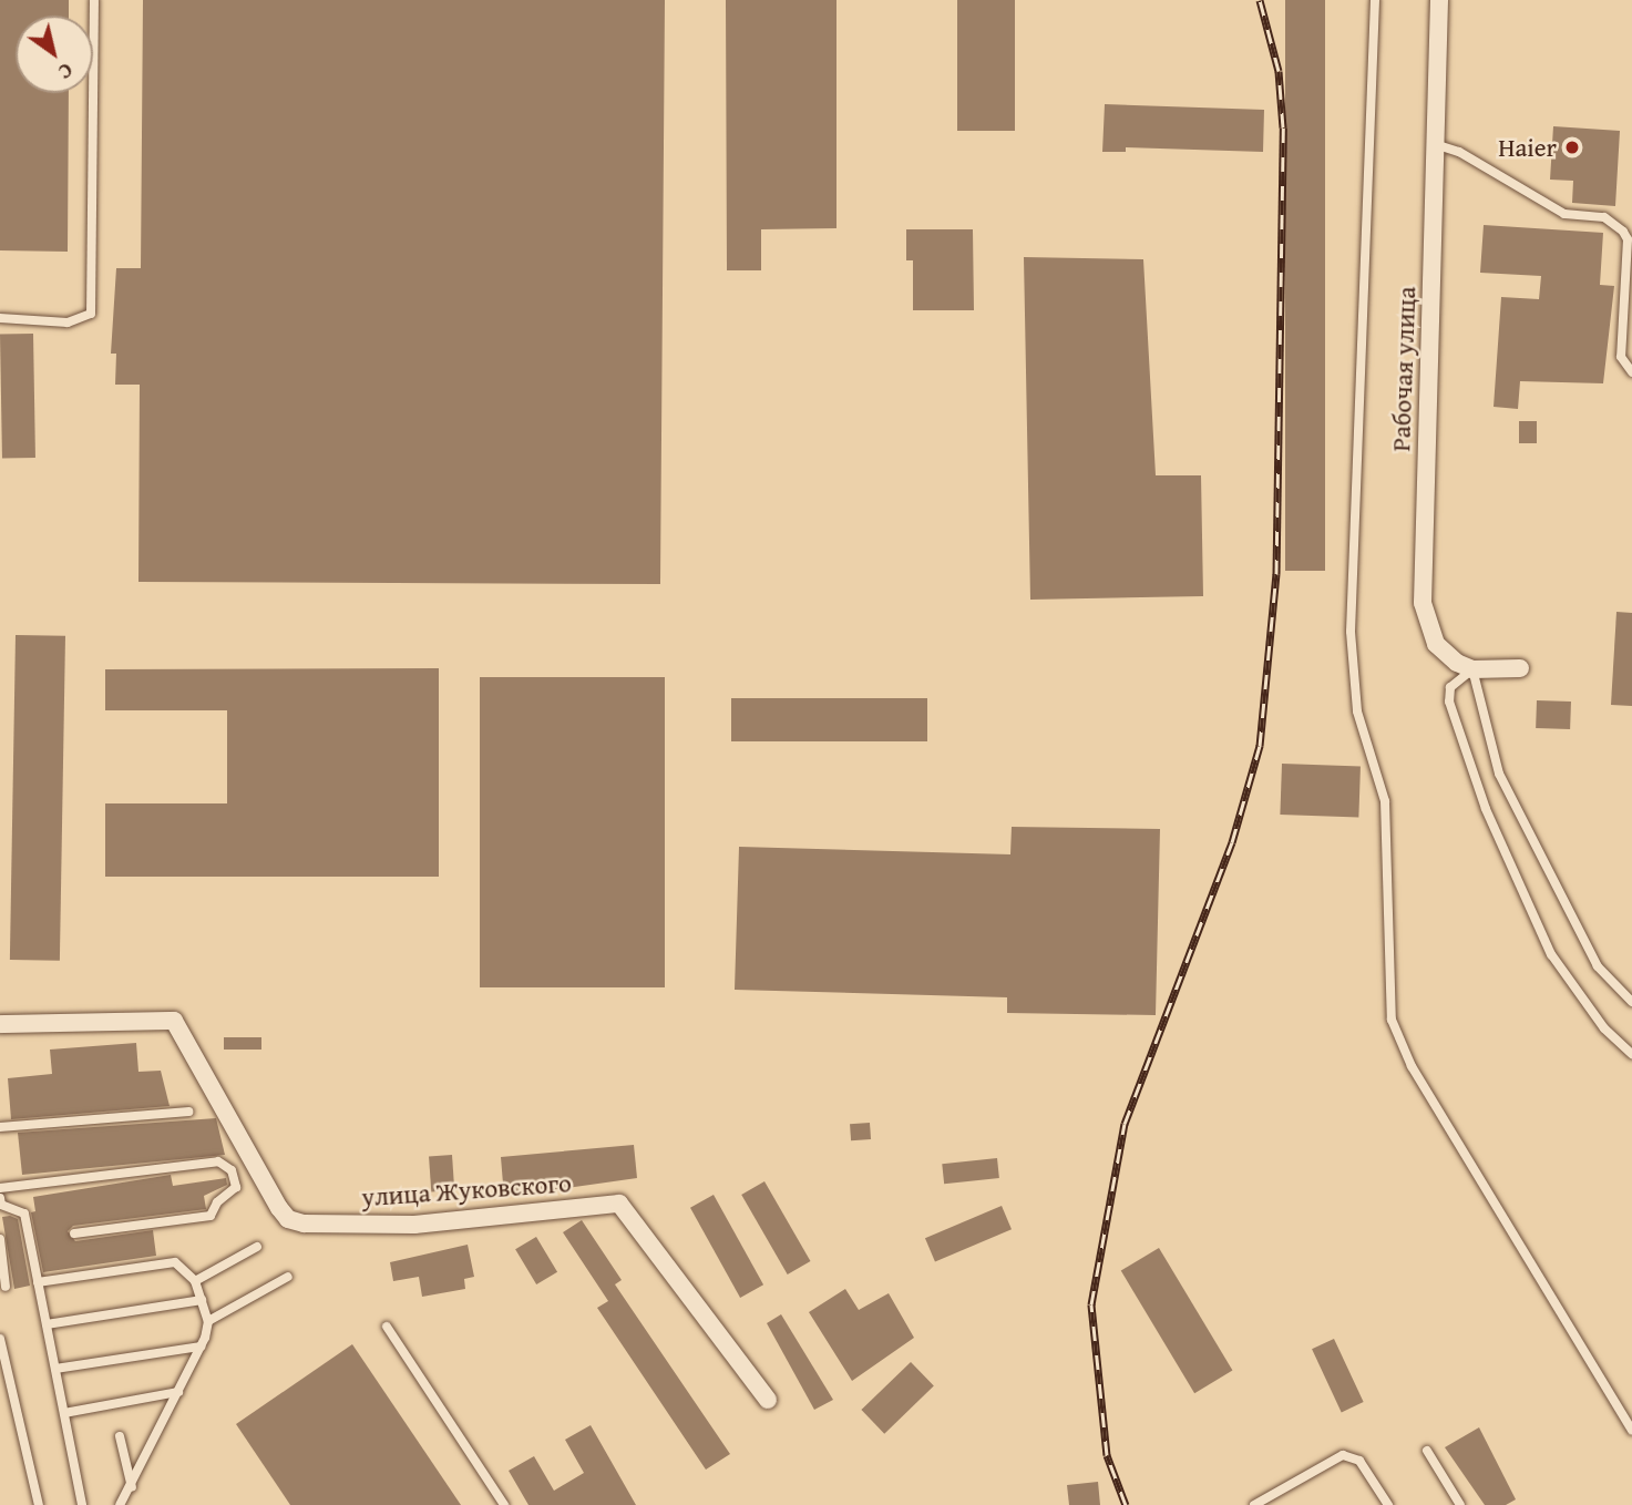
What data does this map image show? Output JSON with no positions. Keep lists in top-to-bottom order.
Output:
{
  "streets": {
    "street": ["Рабочая улица", "улица Жуковского"]
  },
  "places": ["Haier"],
  "north": "bottom right"
}
